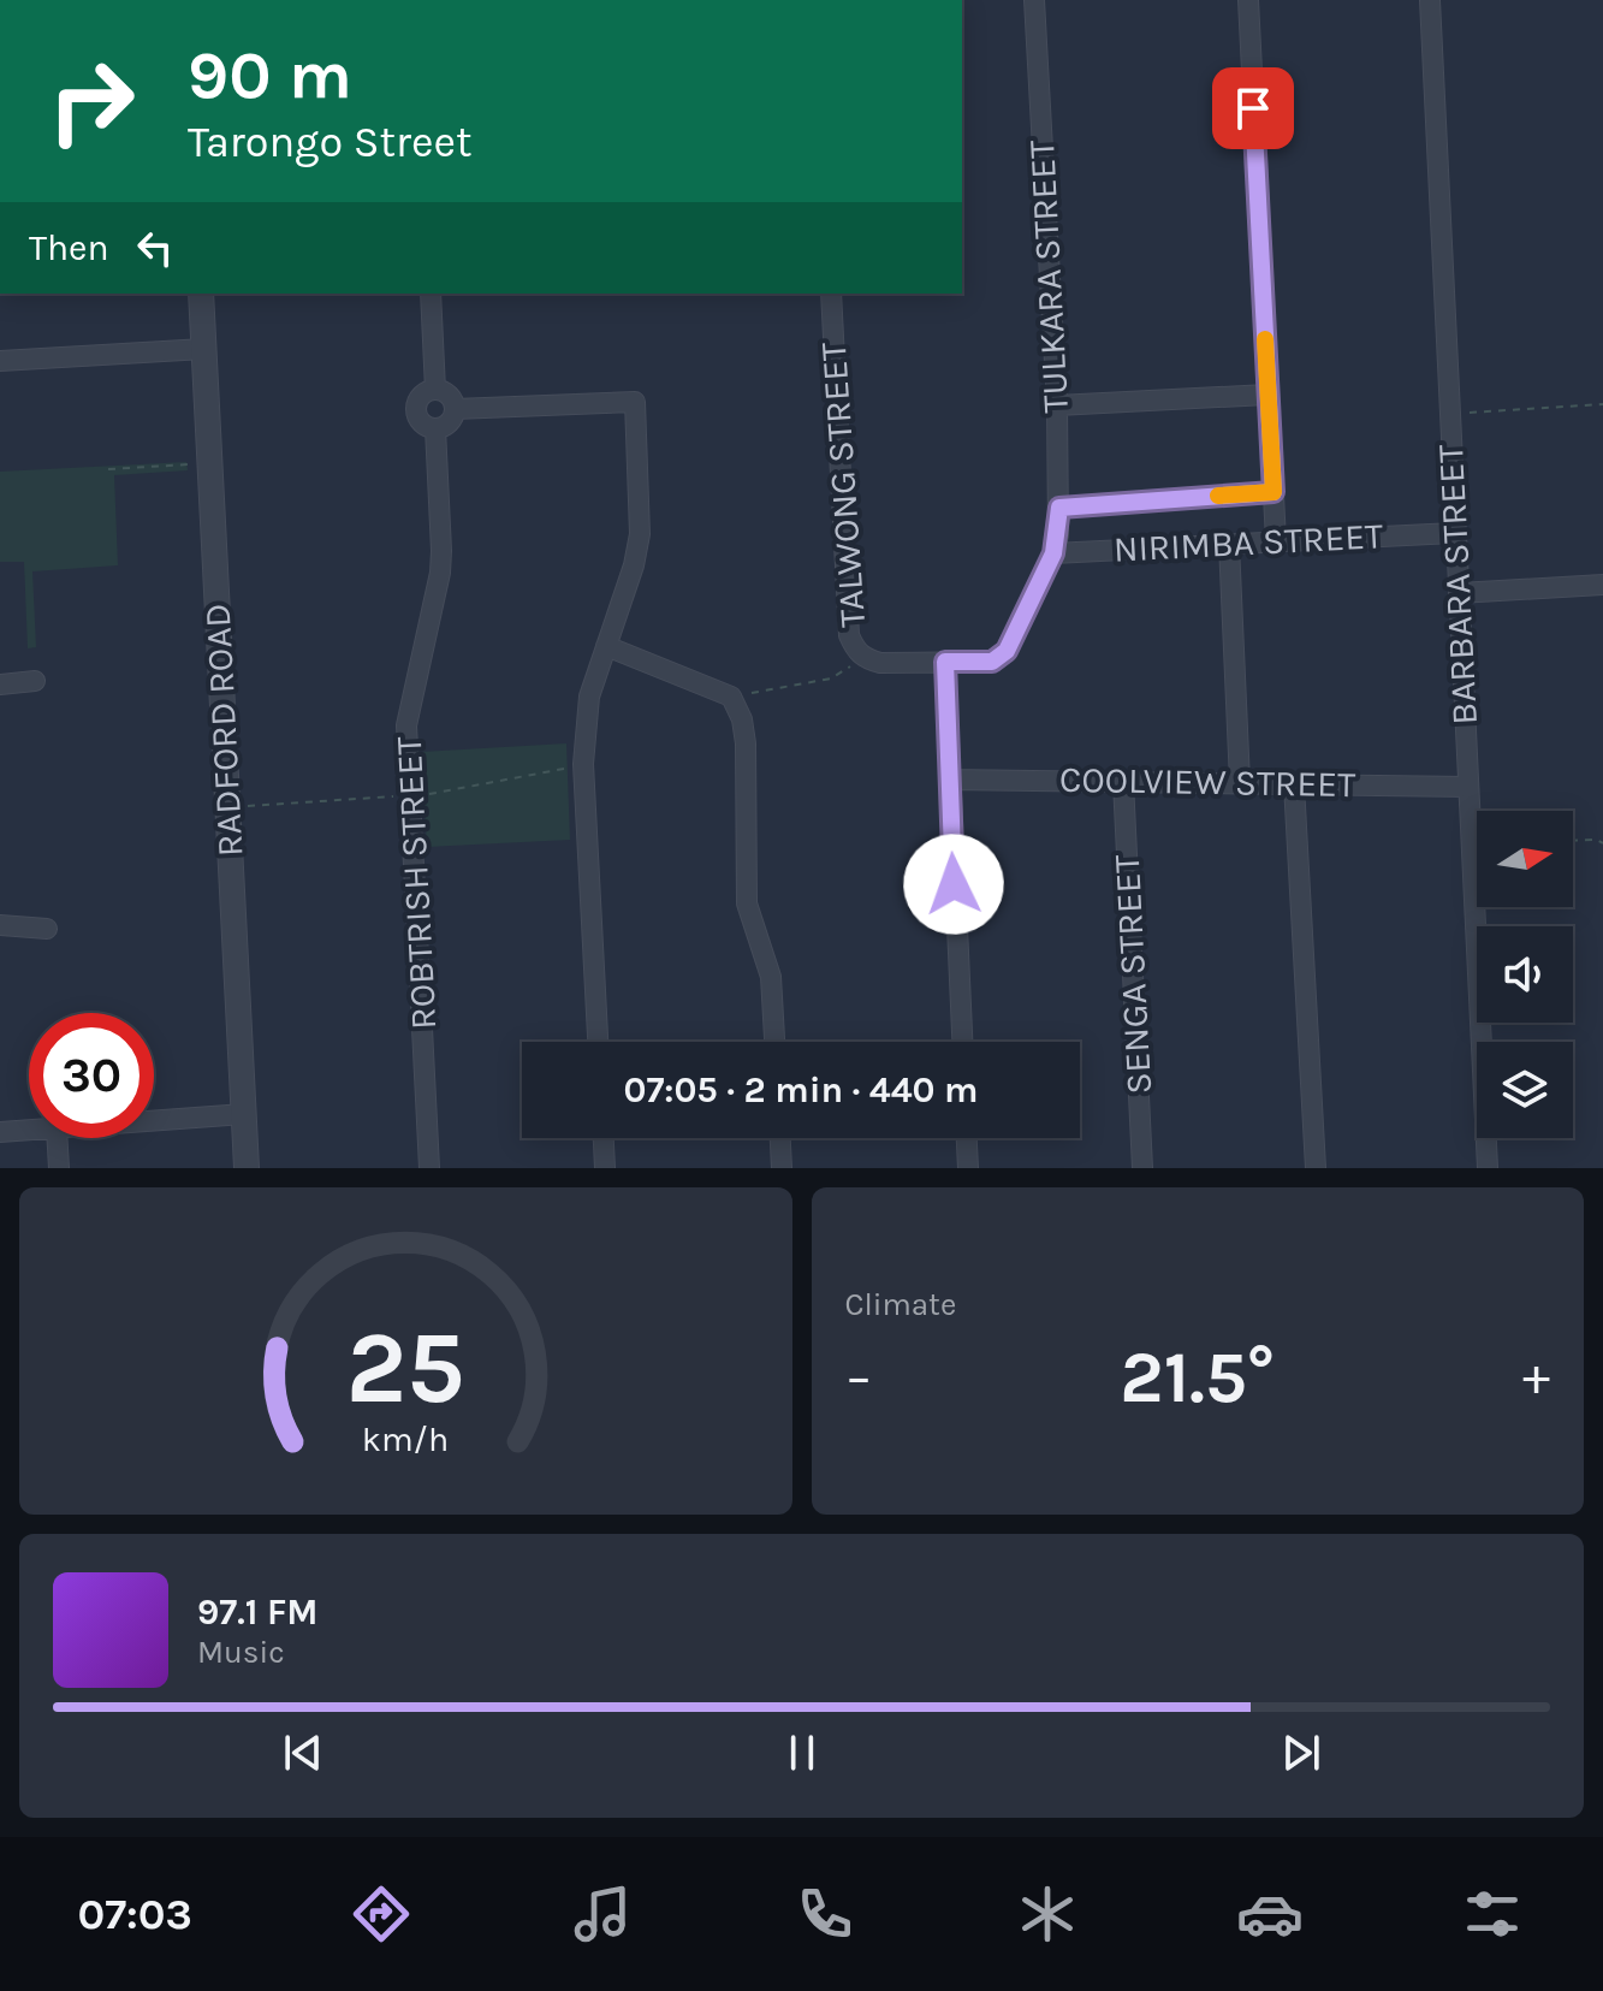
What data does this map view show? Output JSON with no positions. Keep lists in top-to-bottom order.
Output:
{
  "streets": {
    "street": [
      "TULKARA STREET",
      "TALWONG STREET",
      "NIRIMBA STREET",
      "BARBARA STREET",
      "RADFORD ROAD",
      "COOLVIEW STREET",
      "ROBTRISH STREET",
      "SENGA STREET"
    ]
  },
  "crossings": [
    ["TULKARA STREET", "NIRIMBA STREET"],
    ["NIRIMBA STREET", "BARBARA STREET"],
    ["BARBARA STREET", "COOLVIEW STREET"],
    ["COOLVIEW STREET", "SENGA STREET"]
  ],
  "north": "right",
  "page": {
    "turn": ["90 m", "Tarongo Street"],
    "then": "Then",
    "limit": "30",
    "trip": "07:05 · 2 min · 440 m",
    "tile": "Climate",
    "heat": ["−", "21.5°", "+"],
    "song": ["97.1 FM", "Music"],
    "tabs": "07:03",
    "gauge": ["25", "km/h"]
  }
}
